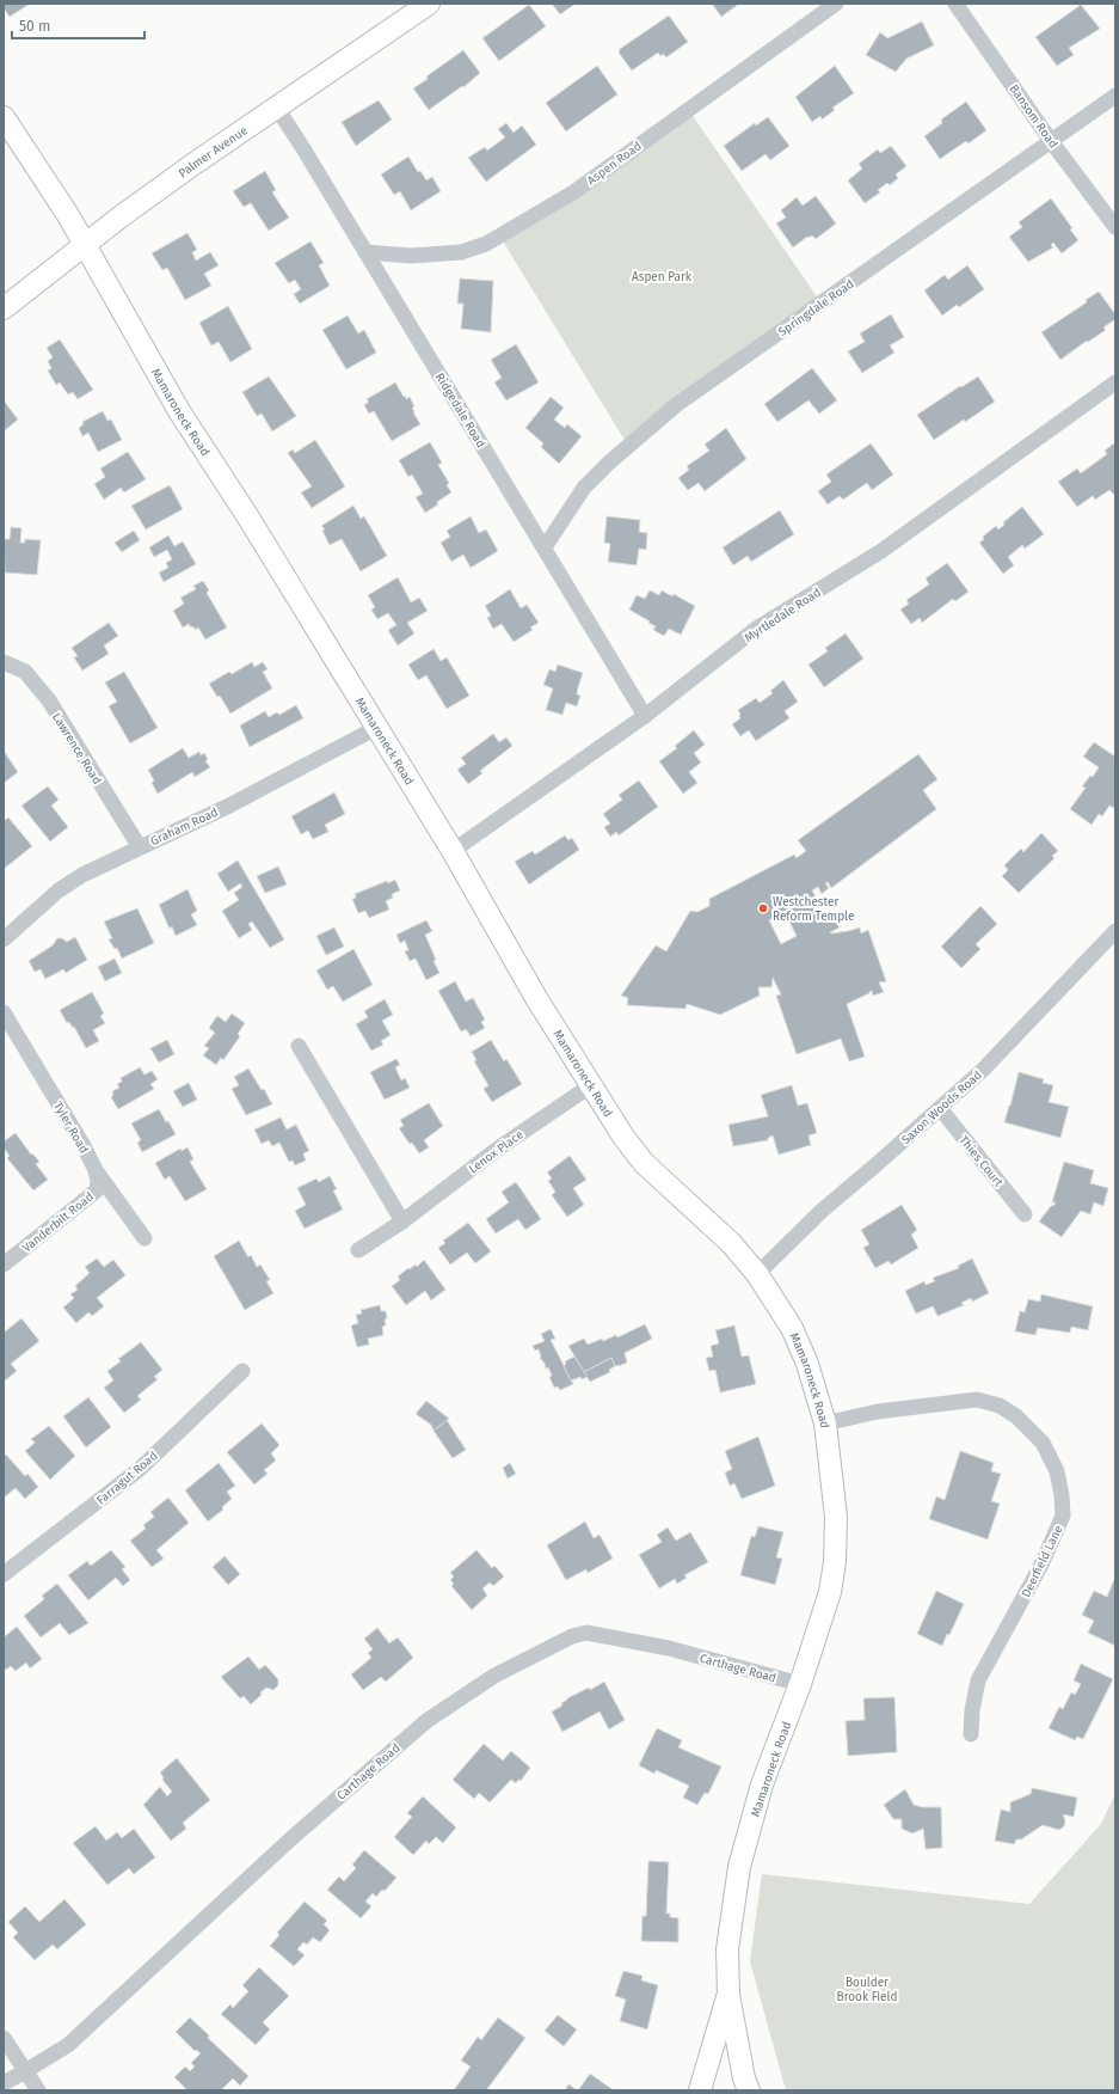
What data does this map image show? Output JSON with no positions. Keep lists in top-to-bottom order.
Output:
{
  "streets": {
    "street": [
      "Bansom Road",
      "Palmer Avenue",
      "Aspen Road",
      "Springdale Road",
      "Ridgedale Road",
      "Mamaroneck Road",
      "Myrtledale Road",
      "Lawrence Road",
      "Graham Road",
      "Saxon Woods Road",
      "Tyler Road",
      "Lenox Place",
      "Thies Court",
      "Vanderbilt Road",
      "Farragut Road",
      "Deerfield Lane",
      "Carthage Road"
    ]
  },
  "crossings": [
    ["Bansom Road", "Springdale Road"],
    ["Palmer Avenue", "Ridgedale Road"],
    ["Palmer Avenue", "Mamaroneck Road"],
    ["Aspen Road", "Ridgedale Road"],
    ["Springdale Road", "Ridgedale Road"],
    ["Ridgedale Road", "Myrtledale Road"],
    ["Mamaroneck Road", "Myrtledale Road"],
    ["Mamaroneck Road", "Graham Road"],
    ["Mamaroneck Road", "Saxon Woods Road"],
    ["Mamaroneck Road", "Lenox Place"],
    ["Mamaroneck Road", "Deerfield Lane"],
    ["Mamaroneck Road", "Carthage Road"],
    ["Lawrence Road", "Graham Road"],
    ["Saxon Woods Road", "Thies Court"],
    ["Tyler Road", "Vanderbilt Road"]
  ],
  "parks": ["Aspen Park", "Boulder Brook Field"],
  "places": ["Westchester Reform Temple"],
  "scale_bar": "50 m"
}
